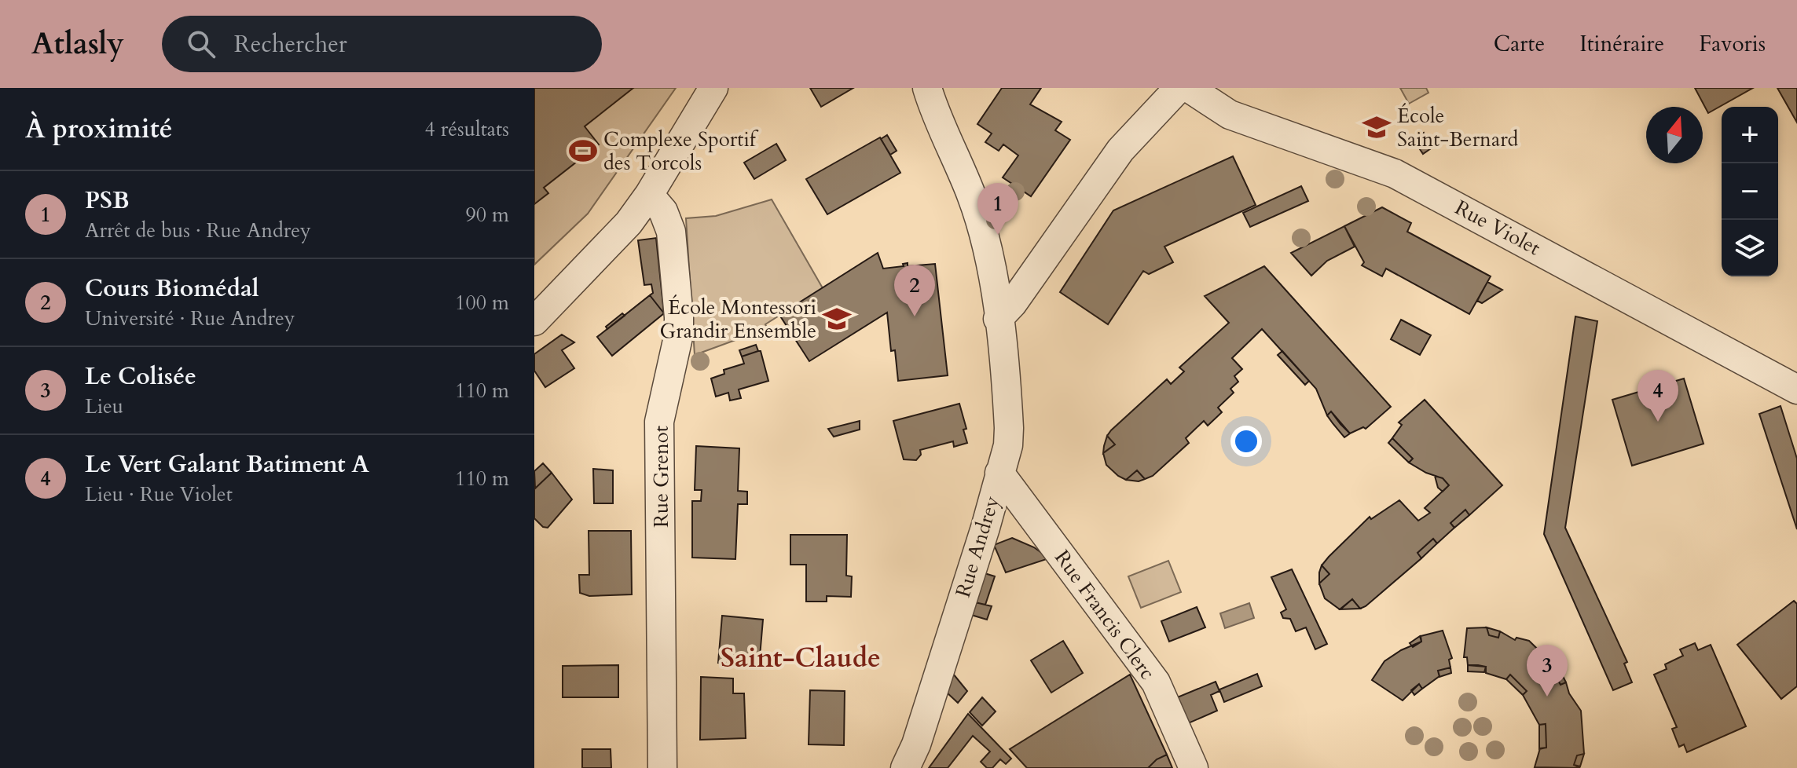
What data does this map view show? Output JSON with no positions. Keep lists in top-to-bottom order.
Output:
{
  "streets": {
    "street": [
      "Rue Violet",
      "Rue Grenot",
      "Rue Andrey",
      "Rue Francis Clerc"
    ]
  },
  "crossings": [
    ["Rue Andrey", "Rue Francis Clerc"]
  ],
  "districts": ["Saint-Claude"],
  "places": {
    "school or university": ["École Saint-Bernard", "École Montessori Grandir Ensemble"],
    "sports": ["Complexe Sportif des Torcols"]
  },
  "north": "top",
  "page": {
    "header": "Atlasly",
    "search": "Rechercher",
    "nav": ["Carte", "Itinéraire", "Favoris"],
    "heading": ["À proximité", "4 résultats"],
    "map_buttons": ["+", "−"],
    "list": [
      {
        "mark": "1",
        "name": "PSB",
        "note": "Arrêt de bus · Rue Andrey",
        "value": "90 m"
      },
      {
        "mark": "2",
        "name": "Cours Biomédal",
        "note": "Université · Rue Andrey",
        "value": "100 m"
      },
      {
        "mark": "3",
        "name": "Le Colisée",
        "note": "Lieu",
        "value": "110 m"
      },
      {
        "mark": "4",
        "name": "Le Vert Galant Batiment A",
        "note": "Lieu · Rue Violet",
        "value": "110 m"
      }
    ],
    "pins": [
      "1",
      "2",
      "4",
      "3"
    ]
  }
}
